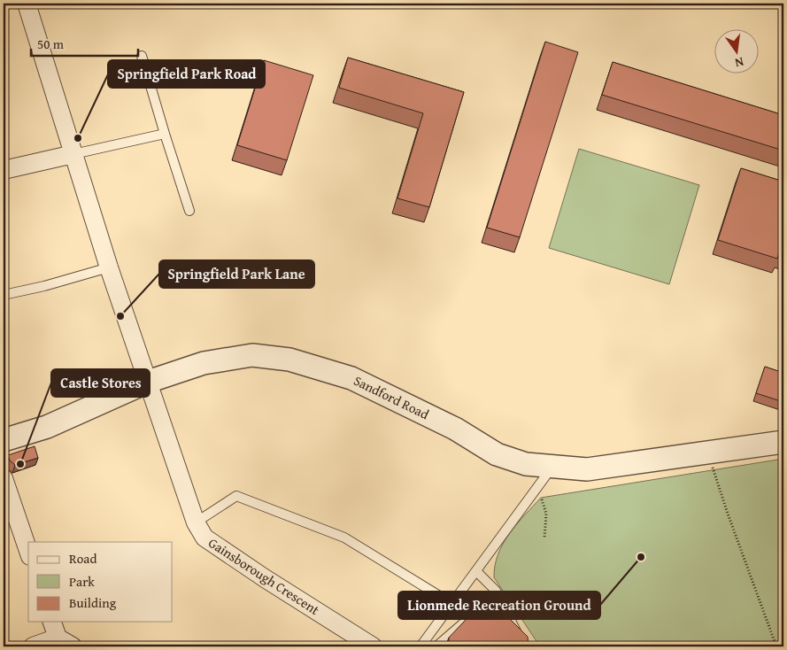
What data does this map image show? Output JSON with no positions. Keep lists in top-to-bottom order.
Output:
{
  "streets": {
    "street": ["Sandford Road", "Gainsborough Crescent"]
  },
  "crossings": [
    ["Sandford Road", "Gainsborough Crescent"]
  ],
  "places": [
    "Springfield Park Road",
    "Springfield Park Lane",
    "Castle Stores",
    "Lionmede Recreation Ground"
  ],
  "legend": ["Road", "Park", "Building"],
  "scale_bar": "50 m",
  "north": "bottom"
}
